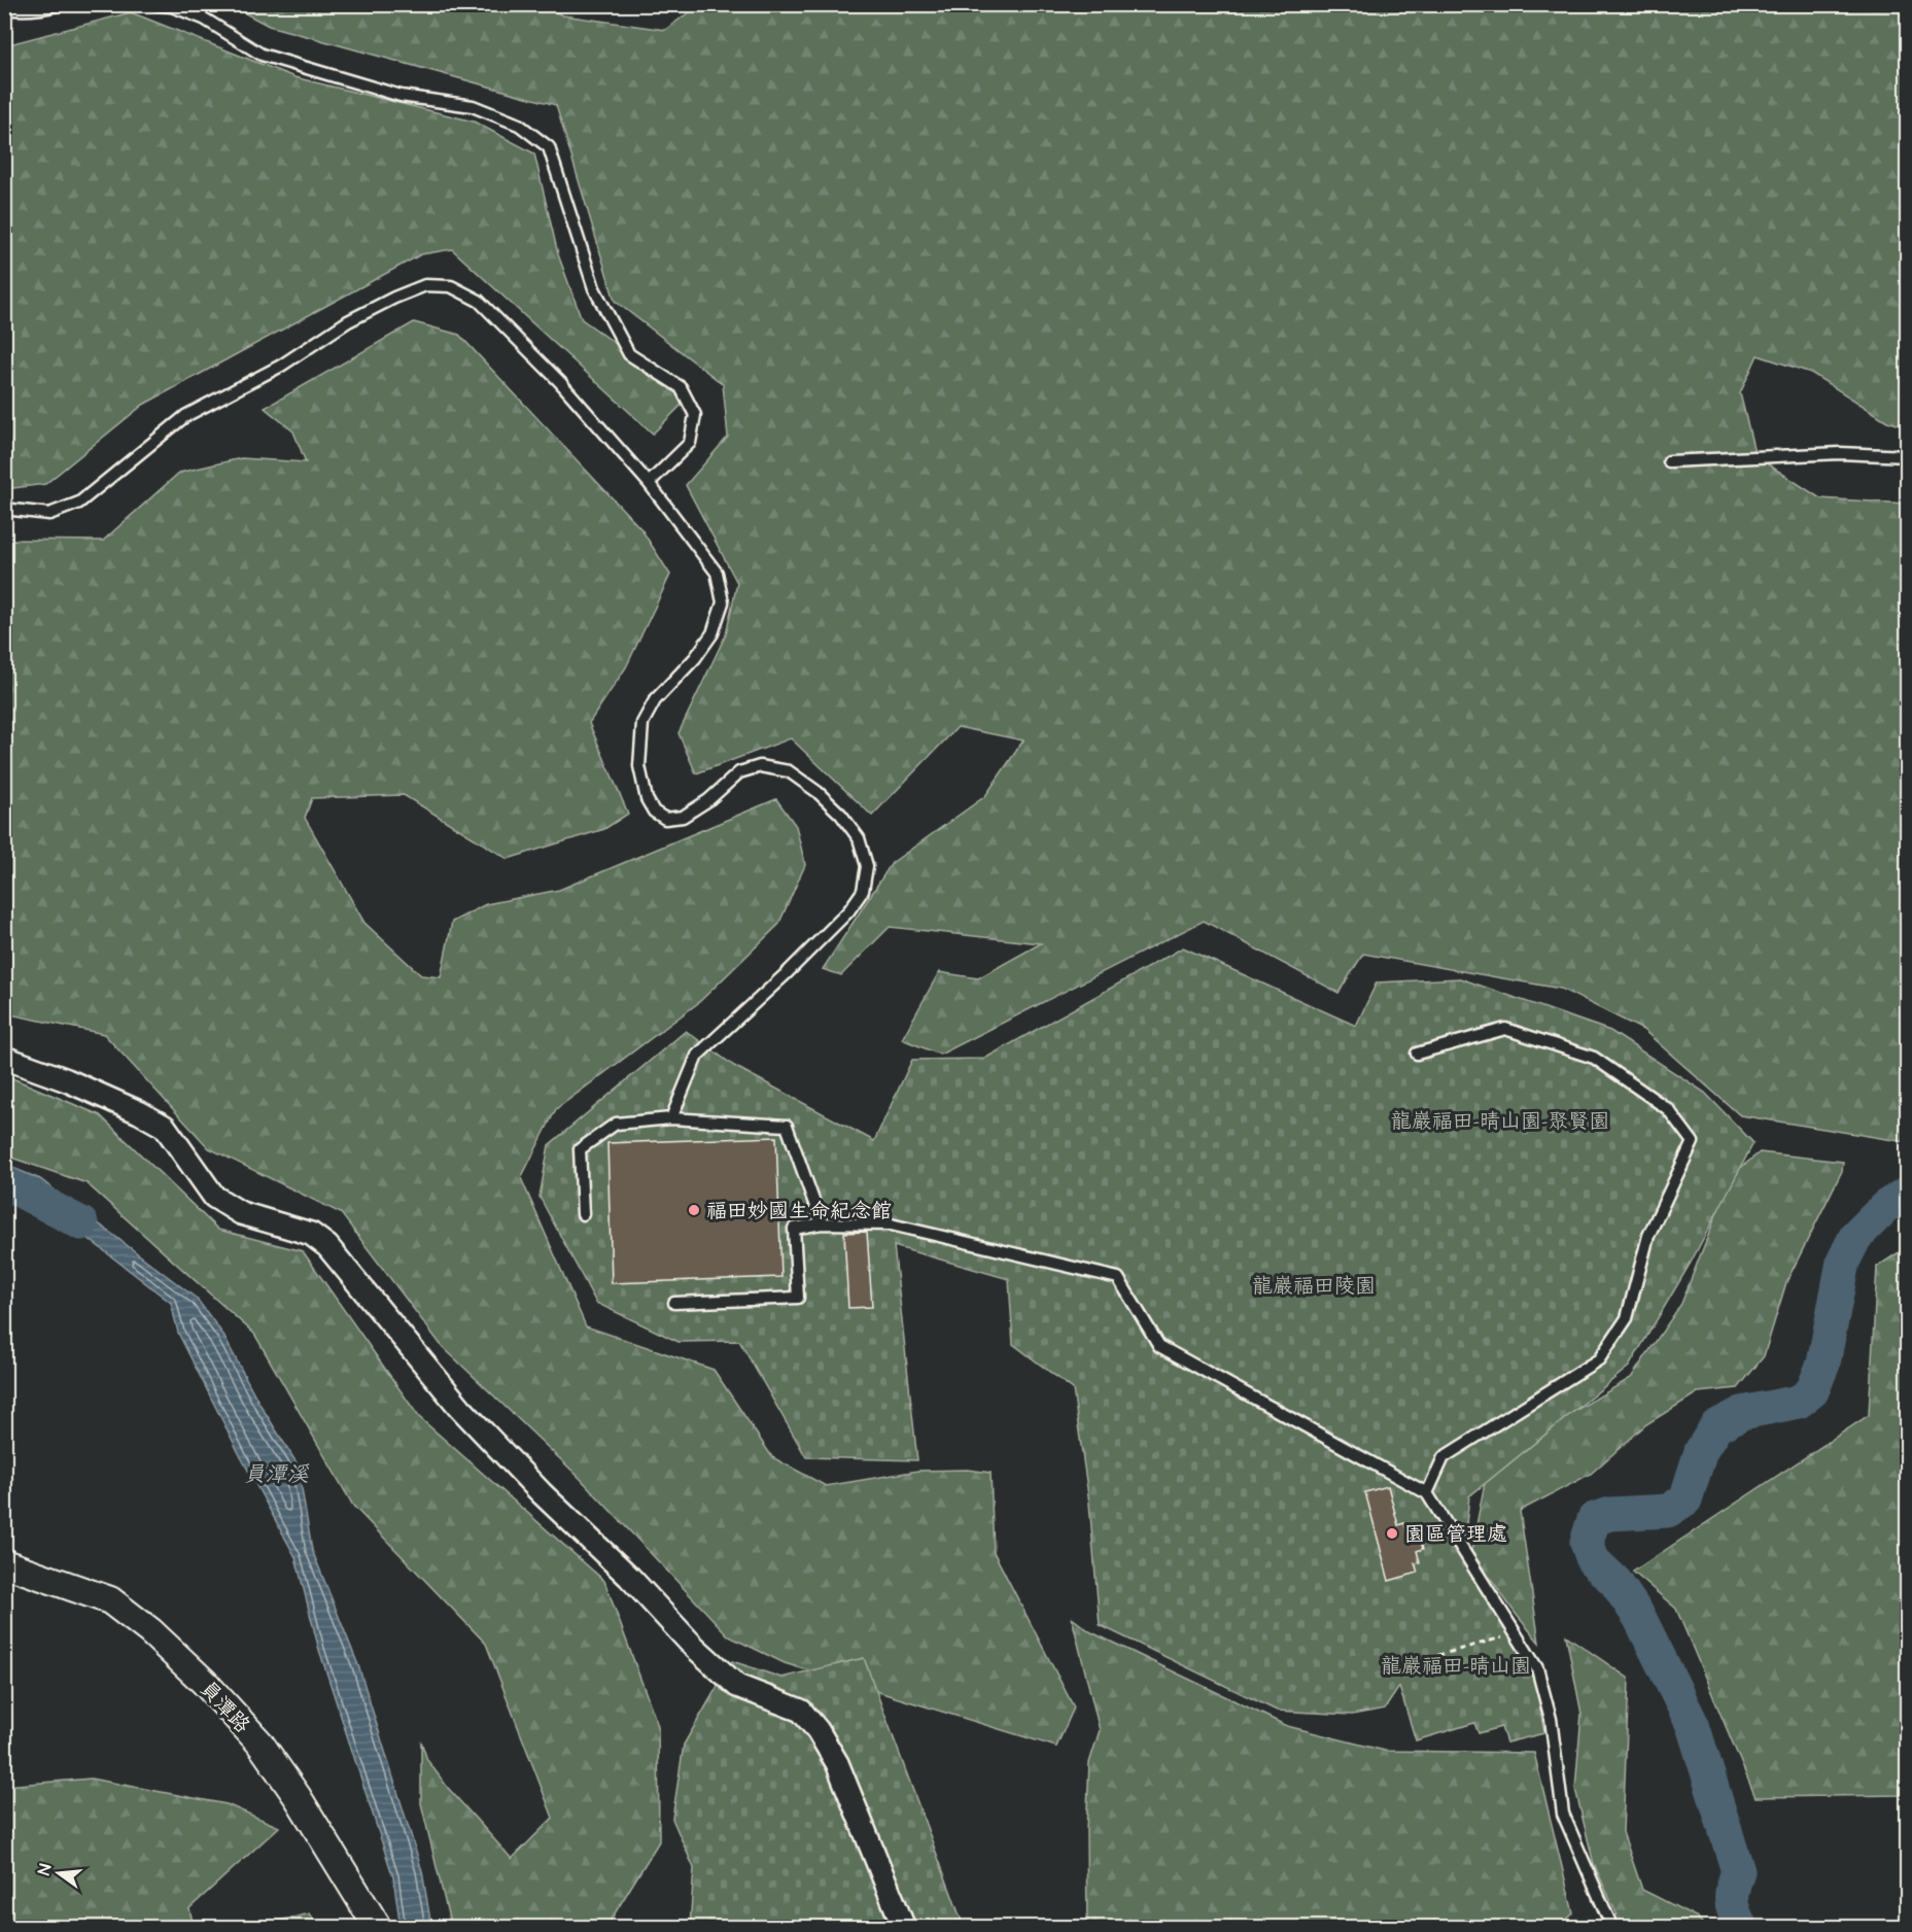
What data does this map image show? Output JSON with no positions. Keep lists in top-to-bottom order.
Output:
{
  "streets": {
    "street": ["員潭路"]
  },
  "water": ["員潭溪"],
  "parks": ["龍巖福田-晴山園-聚賢園", "龍巖福田陵園", "龍巖福田-晴山園"],
  "places": ["福田妙國生命紀念館", "園區管理處"],
  "north": "left"
}
